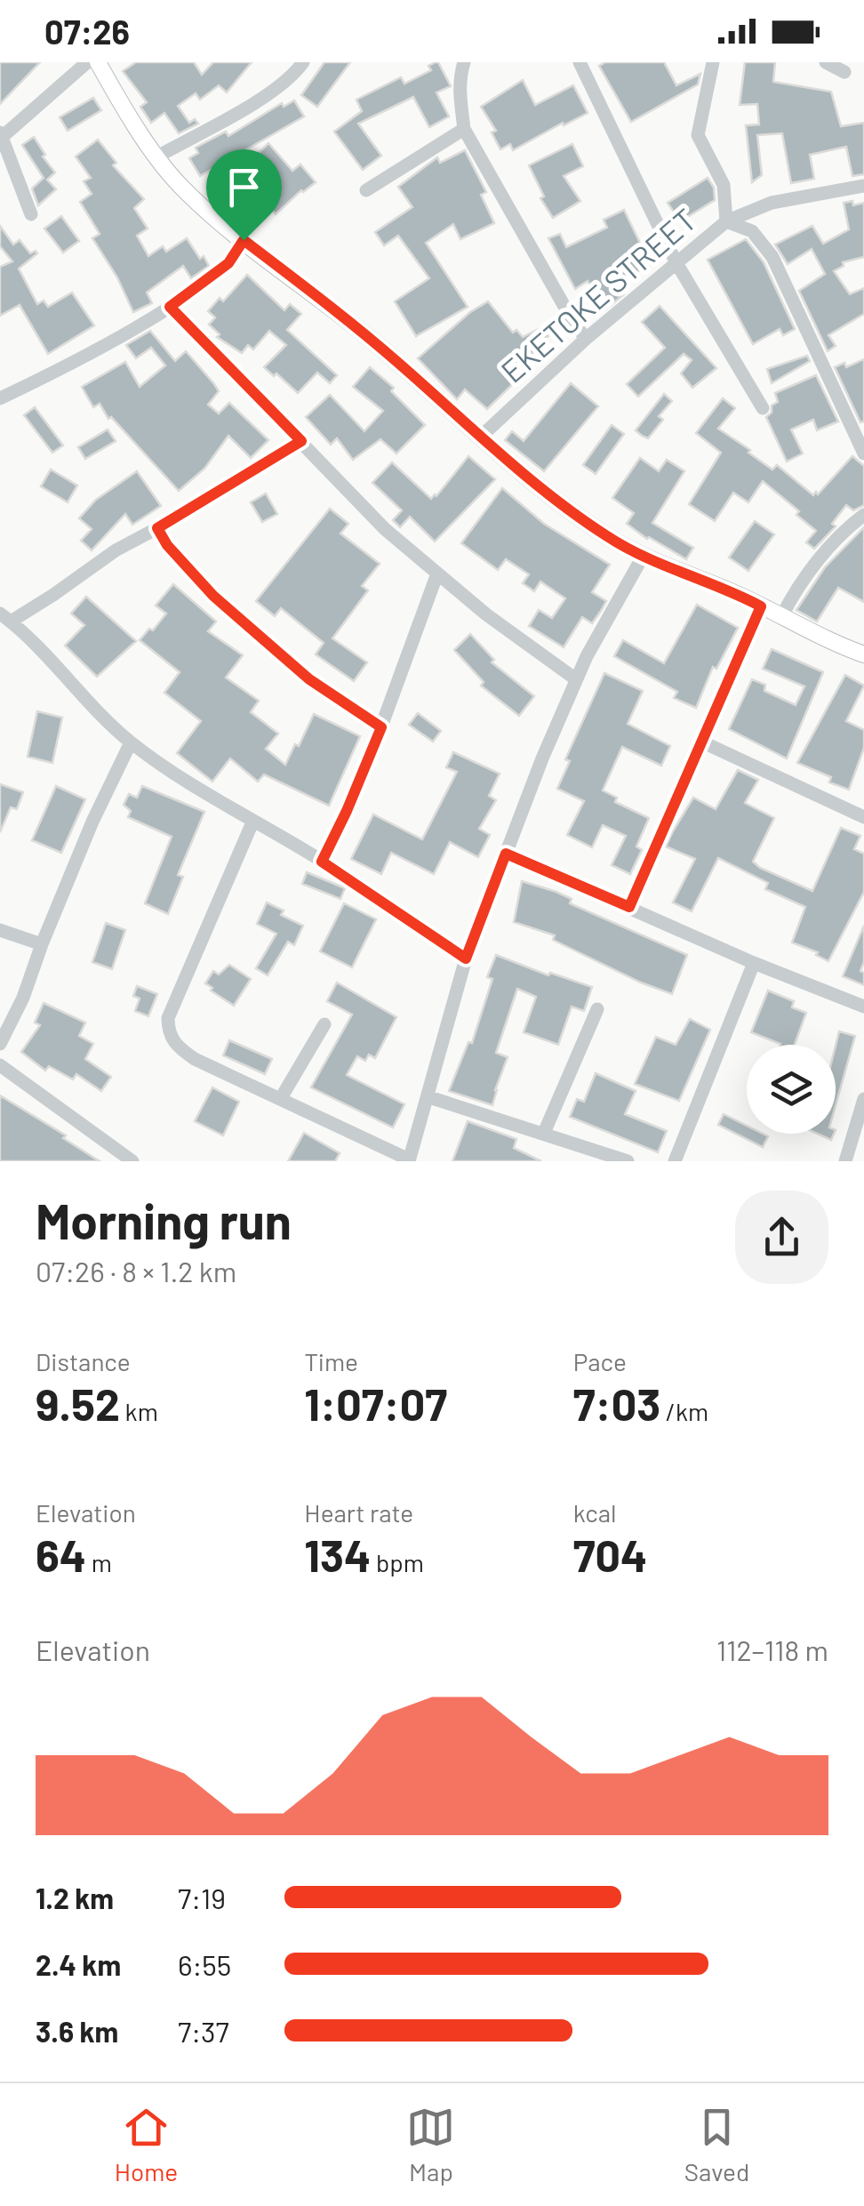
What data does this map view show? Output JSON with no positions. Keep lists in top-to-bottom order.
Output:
{
  "streets": {
    "street": ["EKETOKE STREET"]
  },
  "page": {
    "status": "07:26",
    "heading": ["Morning run", "07:26 · 8 × 1.2 km"],
    "stats": [
      ["Distance", "9.52 km"],
      ["Time", "1:07:07"],
      ["Pace", "7:03 /km"],
      ["Elevation", "64 m"],
      ["Heart rate", "134 bpm"],
      ["kcal", "704"]
    ],
    "chart": ["Elevation", "112–118 m"],
    "list": [
      {
        "name": "1.2 km",
        "note": "7:19"
      },
      {
        "name": "2.4 km",
        "note": "6:55"
      },
      {
        "name": "3.6 km",
        "note": "7:37"
      }
    ],
    "tabs": ["Home", "Map", "Saved"]
  }
}
